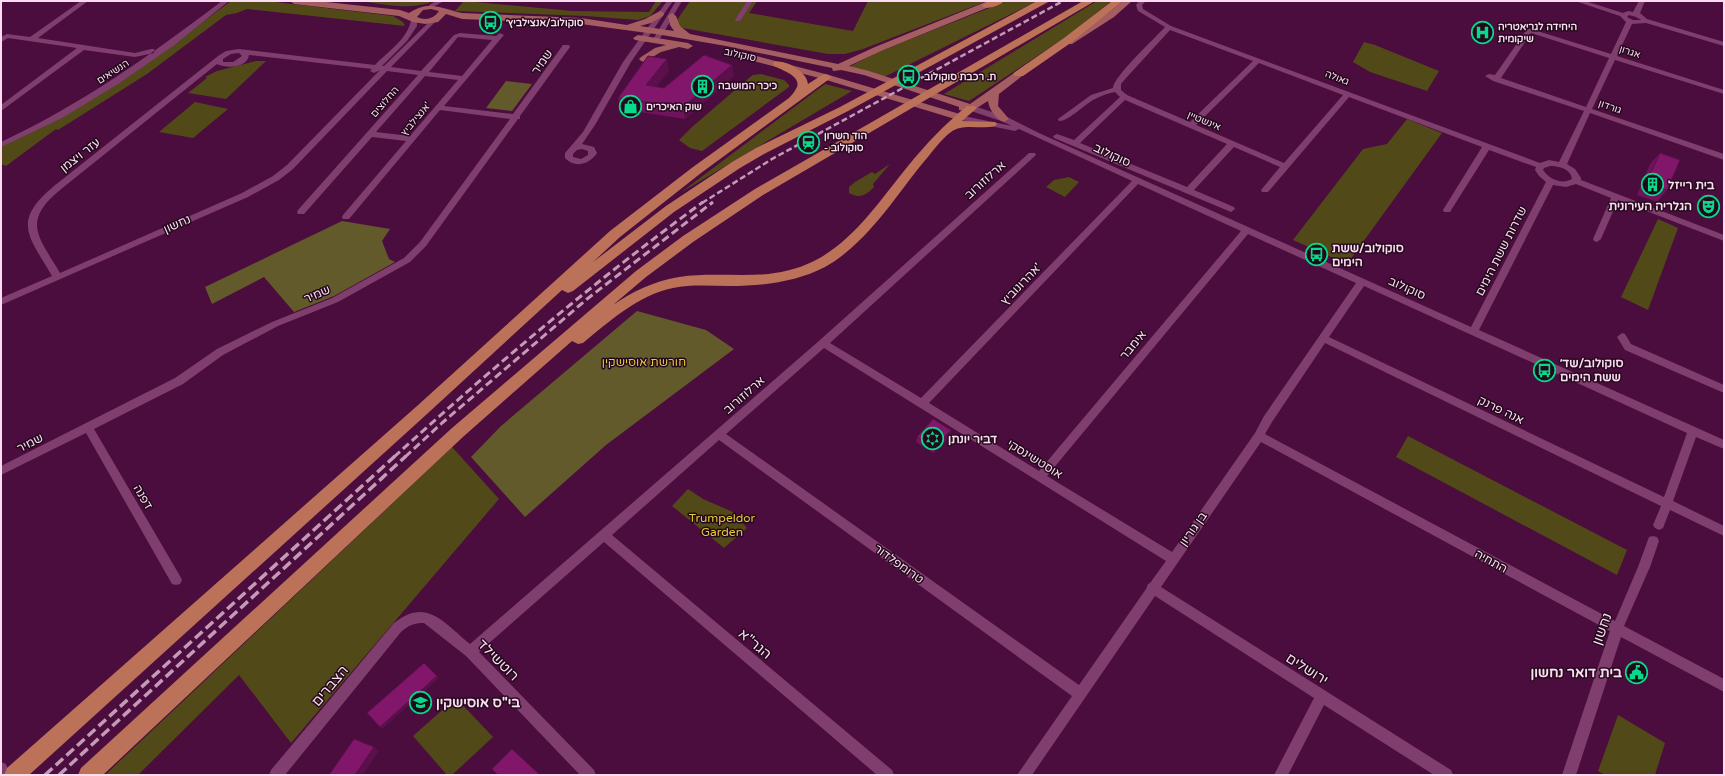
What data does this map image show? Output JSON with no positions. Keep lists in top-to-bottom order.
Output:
{
  "streets": {
    "main road": ["סוקולוב"],
    "street": [
      "אגרון",
      "שמיר",
      "הנשיאים",
      "גאולה",
      "החלוצים",
      "גורדון",
      "אנצילביץ'",
      "אינשטיין",
      "עזר ויצמן",
      "ארלוזורוב",
      "נחשון",
      "שדרות ששת הימים",
      "אהרונוביץ'",
      "אימבר",
      "אנה פרנק",
      "אוסטשינסקי",
      "דפנה",
      "בן גוריון",
      "התחיה",
      "טרומפלדור",
      "הגר\"א",
      "רוטשילד",
      "ירושלים",
      "הצברים"
    ]
  },
  "crossings": [
    ["אגרון", "גורדון"],
    ["סוקולוב", "נחשון"],
    ["סוקולוב", "שדרות ששת הימים"],
    ["סוקולוב", "אהרונוביץ'"],
    ["סוקולוב", "אימבר"],
    ["סוקולוב", "בן גוריון"],
    ["שמיר", "דפנה"],
    ["החלוצים", "אנצילביץ'"],
    ["עזר ויצמן", "נחשון"],
    ["ארלוזורוב", "אוסטשינסקי"],
    ["ארלוזורוב", "טרומפלדור"],
    ["ארלוזורוב", "הגר\"א"],
    ["ארלוזורוב", "רוטשילד"],
    ["נחשון", "התחיה"],
    ["אהרונוביץ'", "אוסטשינסקי"],
    ["אימבר", "אוסטשינסקי"],
    ["אנה פרנק", "בן גוריון"],
    ["אוסטשינסקי", "בן גוריון"],
    ["בן גוריון", "התחיה"],
    ["בן גוריון", "טרומפלדור"],
    ["בן גוריון", "ירושלים"],
    ["רוטשילד", "הצברים"]
  ],
  "parks": ["חורשת אוסישקין", "Trumpeldor Garden"],
  "places": {
    "bus stop": [
      "סוקולוב/אנצילביץ׳",
      "ת. רכבת סוקולוב",
      "סוקולוב/ששת הימים",
      "סוקולוב/שד׳ ששת הימים"
    ],
    "hospital": ["היחידה לגריאטריה שיקומית"],
    "building": ["כיכר המושבה", "בית רייזל"],
    "shop": ["שוק האיכרים"],
    "station": ["הוד השרון - סוקולוב"],
    "theatre": ["הגלריה העירונית"],
    "synagogue": ["דביר יונתן"],
    "public building": ["בית דואר נחשון"],
    "school or university": ["בי\"ס אוסישקין"]
  }
}
